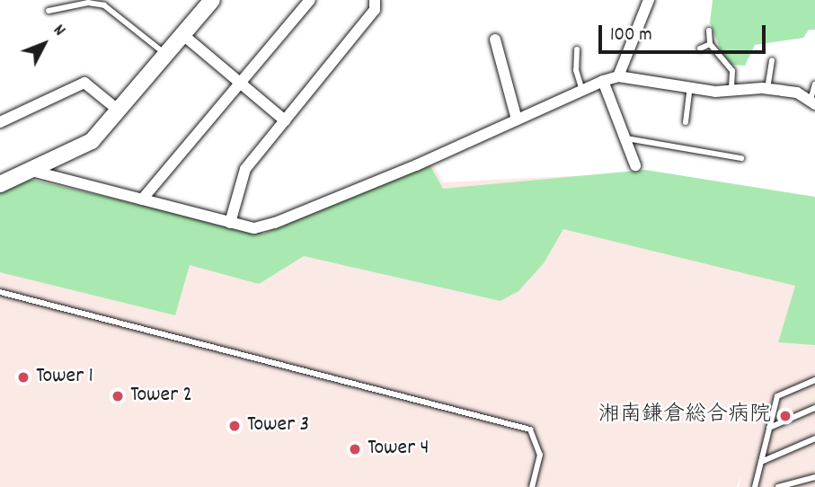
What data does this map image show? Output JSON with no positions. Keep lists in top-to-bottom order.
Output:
{
  "places": [
    "Tower 1",
    "Tower 2",
    "湘南鎌倉総合病院",
    "Tower 3",
    "Tower 4"
  ],
  "scale_bar": "100 m",
  "north": "top right"
}
